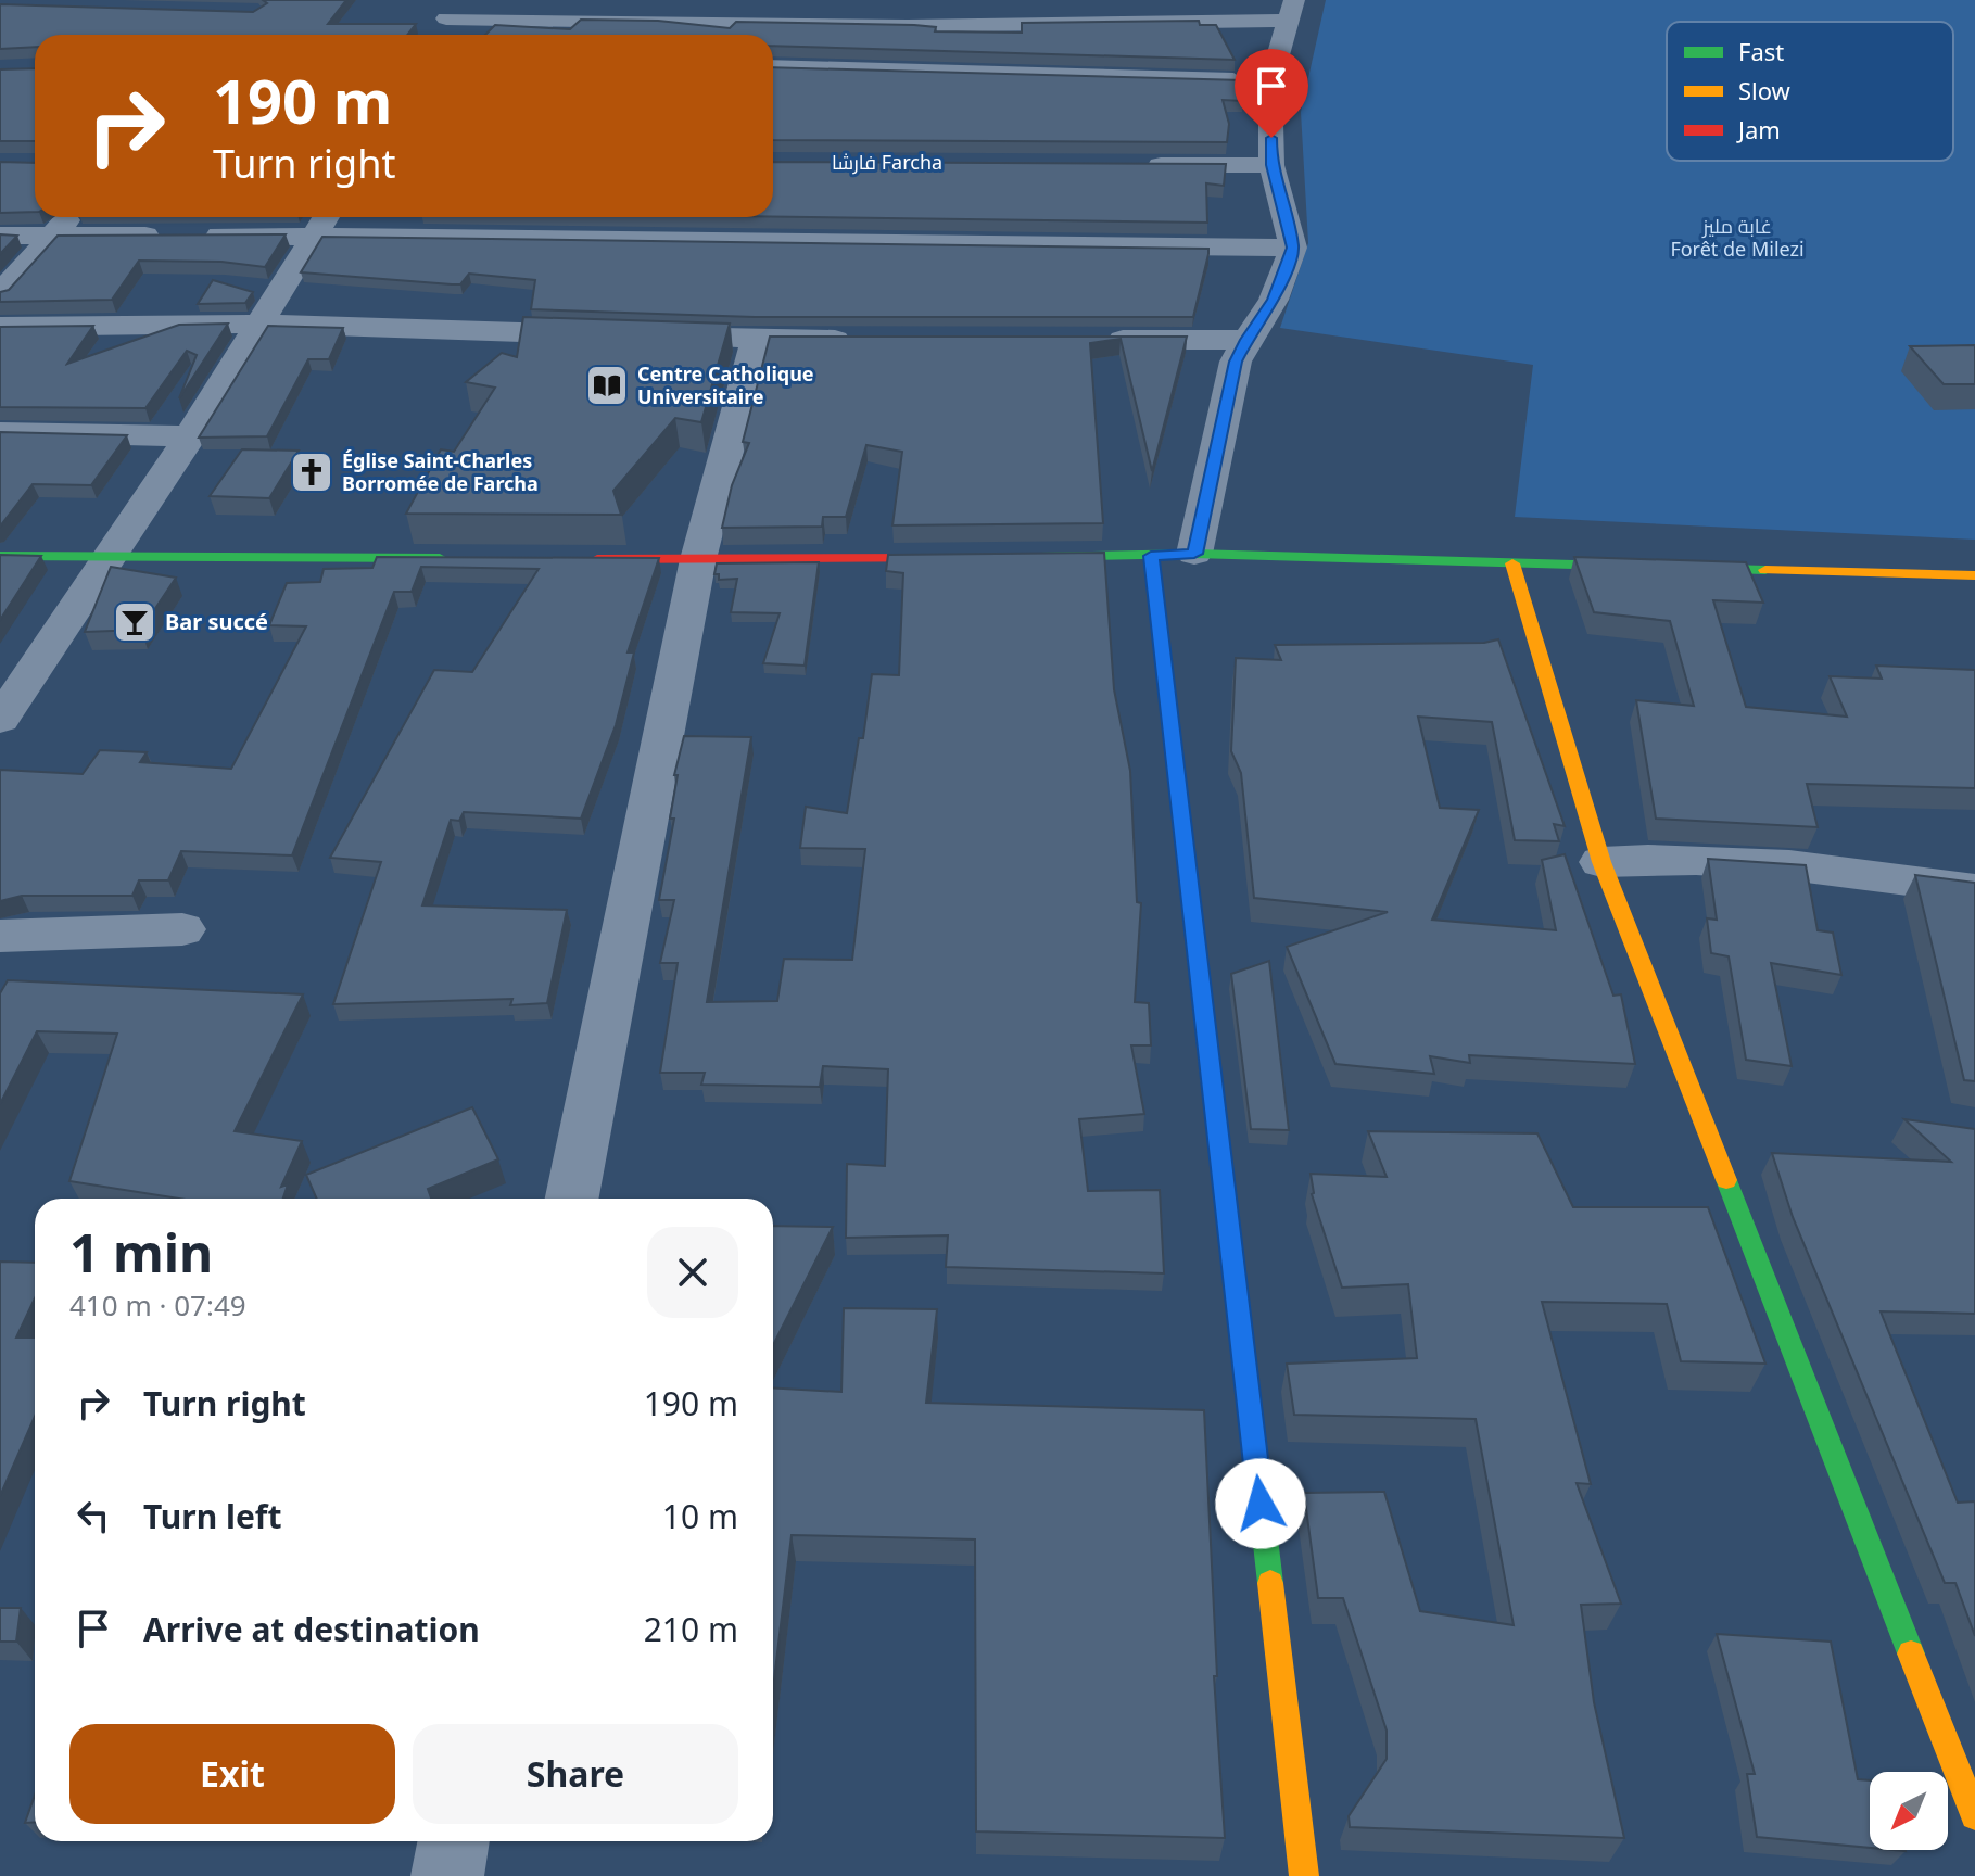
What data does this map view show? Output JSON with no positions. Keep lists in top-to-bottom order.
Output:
{
  "districts": ["فارشا Farcha"],
  "parks": ["غابة مليز Forêt de Milezi"],
  "places": {
    "library": ["Centre Catholique Universitaire"],
    "church": ["Église Saint-Charles Borromée de Farcha"],
    "bar": ["Bar succé"]
  },
  "legend": ["Fast", "Slow", "Jam"],
  "north": "bottom left",
  "page": {
    "turn": ["190 m", "Turn right"],
    "heading": ["1 min", "410 m · 07:49"],
    "list": [
      {
        "name": "Turn right",
        "value": "190 m"
      },
      {
        "name": "Turn left",
        "value": "10 m"
      },
      {
        "name": "Arrive at destination",
        "value": "210 m"
      }
    ],
    "buttons": ["Exit", "Share"]
  }
}
